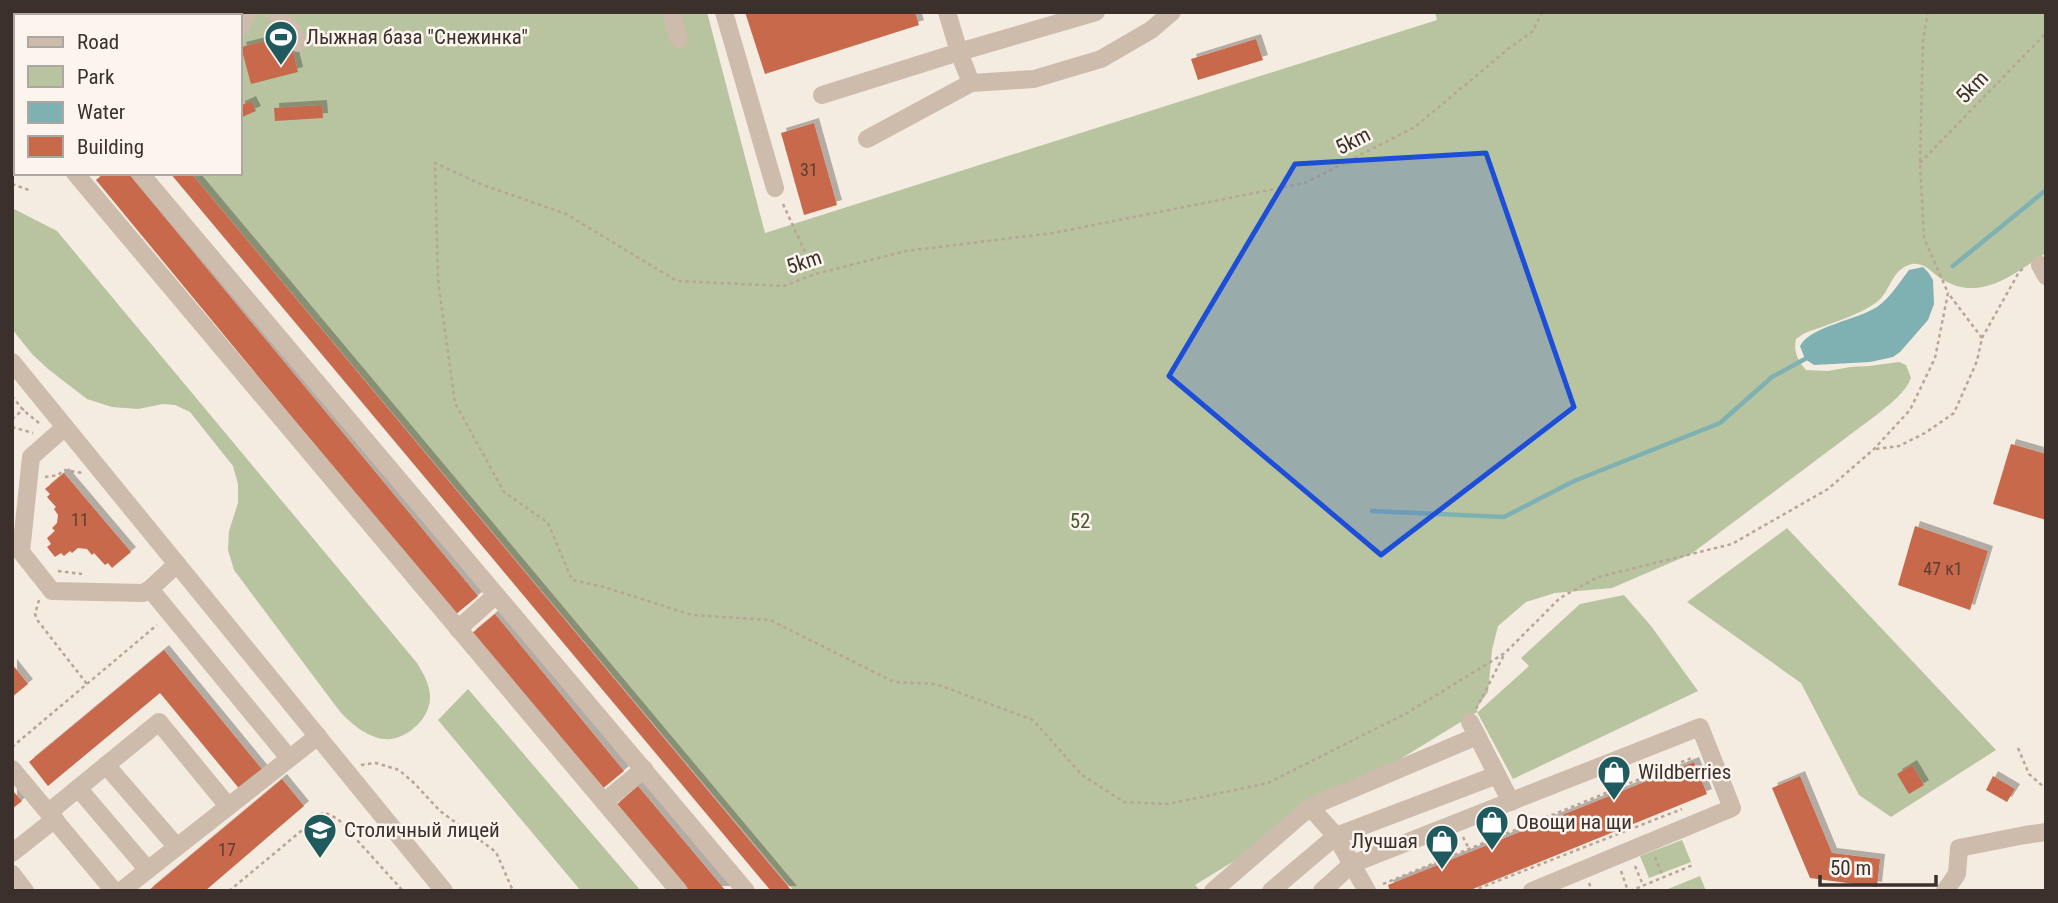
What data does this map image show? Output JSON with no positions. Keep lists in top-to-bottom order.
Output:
{
  "streets": {
    "path": ["5km"]
  },
  "parks": ["52"],
  "places": {
    "sports": ["Лыжная база \"Снежинка\""],
    "shop": ["Wildberries", "Овощи на щи", "Лучшая"],
    "school or university": ["Столичный лицей"]
  },
  "house_numbers": [
    "31",
    "11",
    "47 к1",
    "17"
  ],
  "legend": [
    "Road",
    "Park",
    "Water",
    "Building"
  ],
  "scale_bar": "50 m"
}
